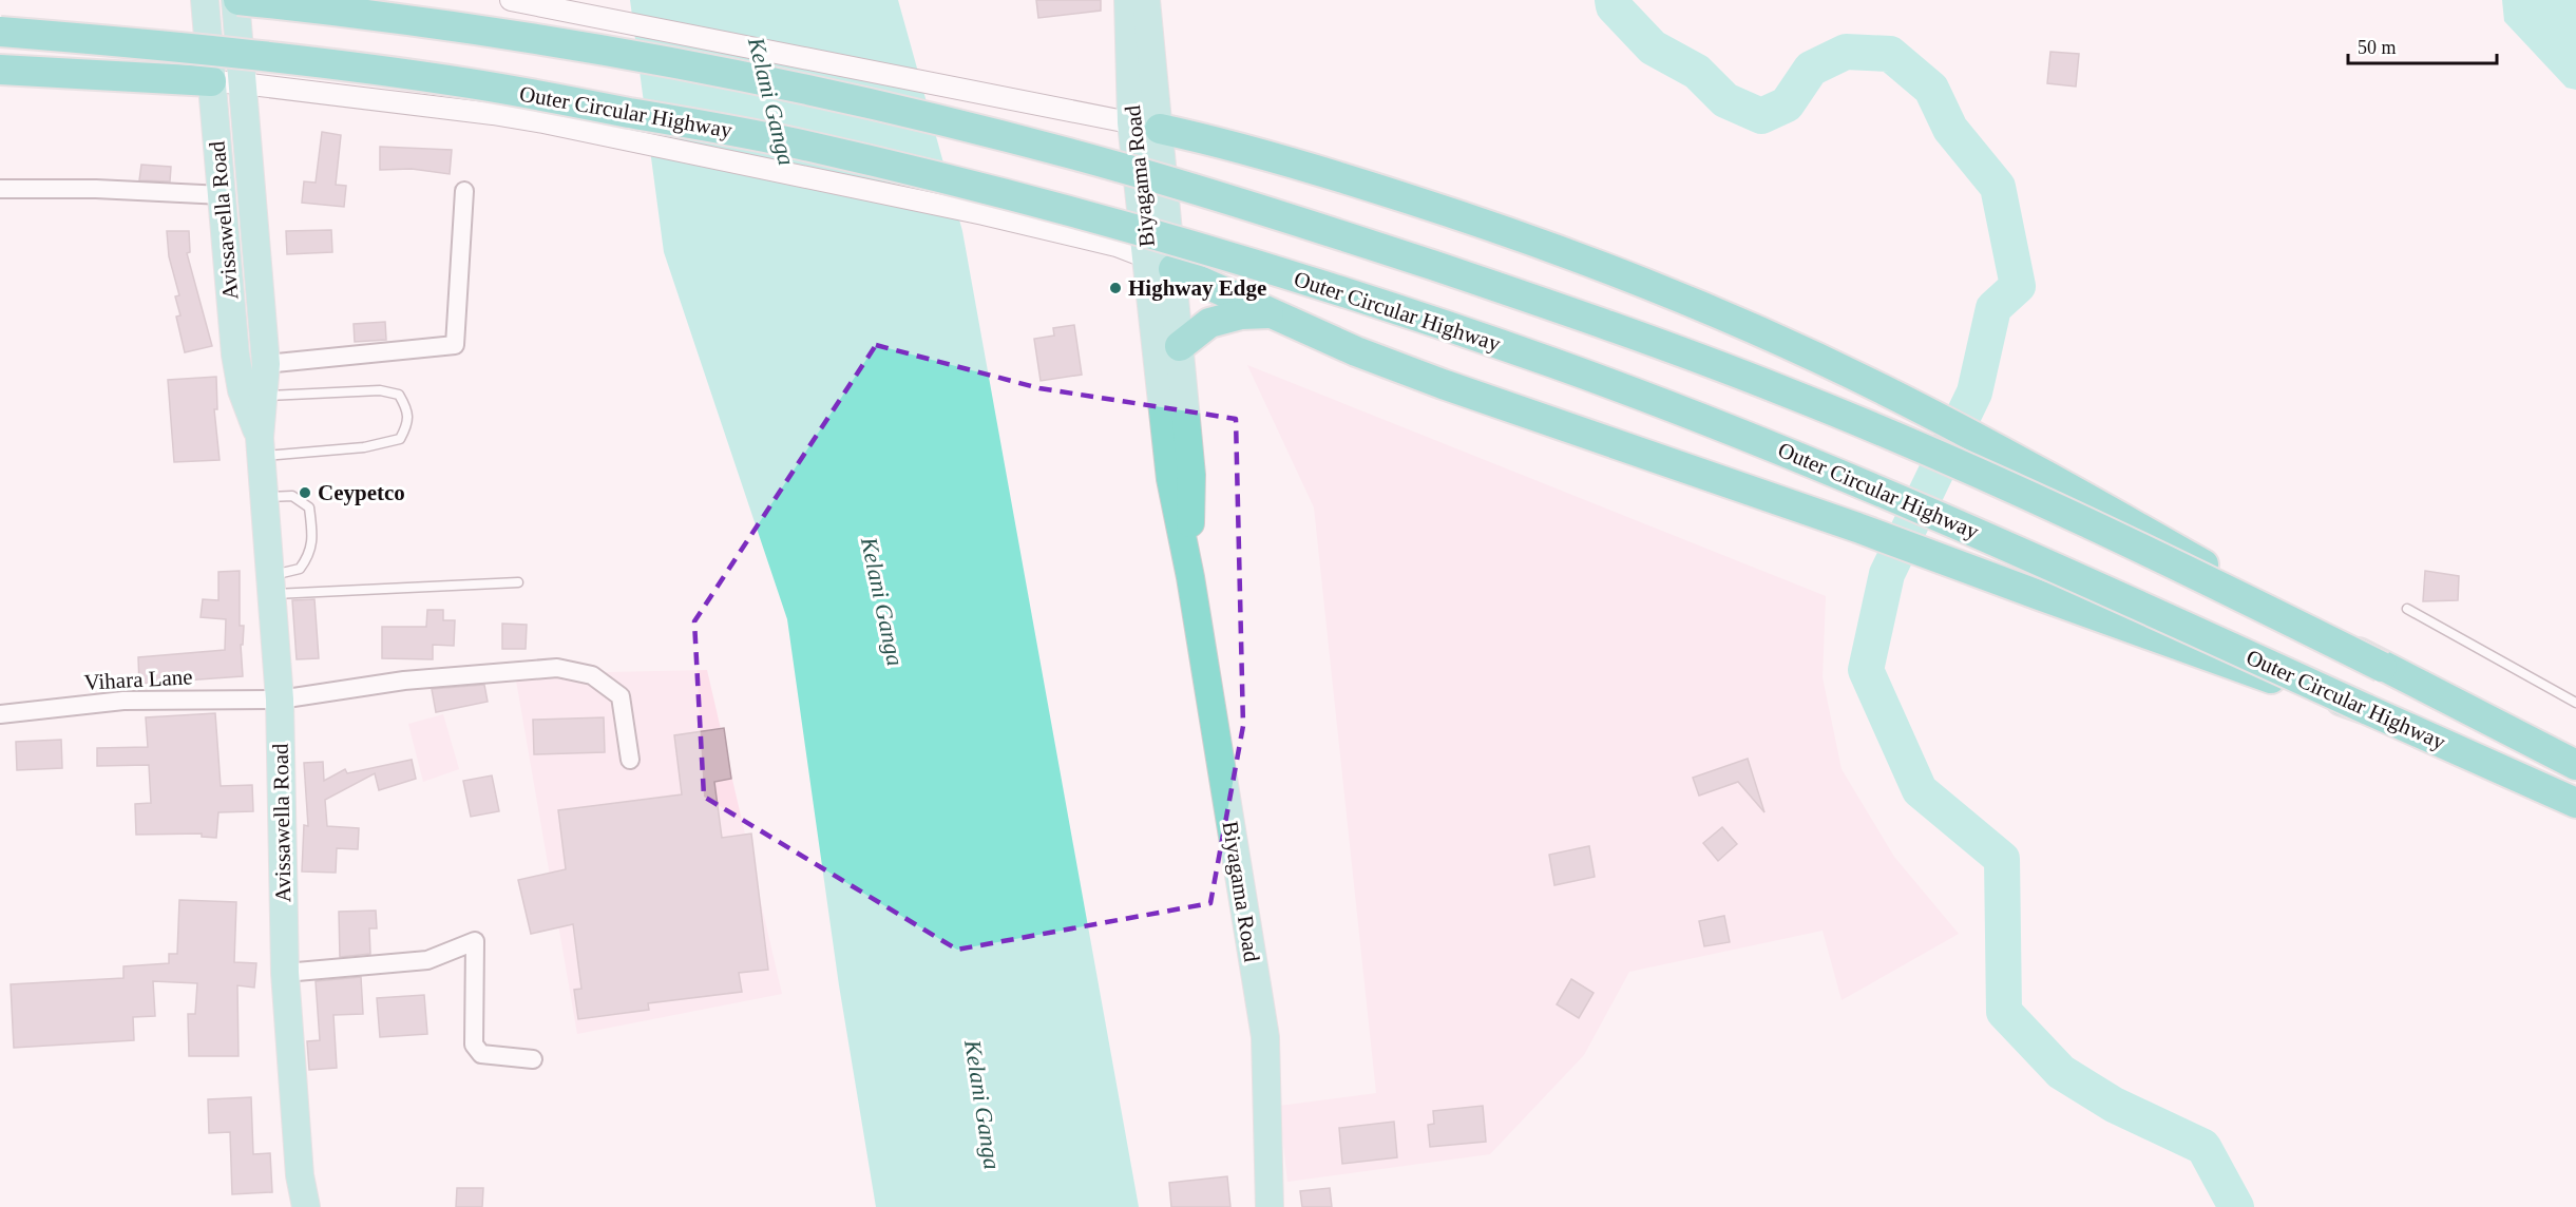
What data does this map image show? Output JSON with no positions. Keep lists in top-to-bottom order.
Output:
{
  "streets": {
    "highway": ["Outer Circular Highway"],
    "main road": ["Biyagama Road", "Avissawella Road"],
    "street": ["Vihara Lane"]
  },
  "crossings": [
    ["Outer Circular Highway", "Avissawella Road"],
    ["Avissawella Road", "Vihara Lane"]
  ],
  "water": ["Kelani Ganga"],
  "places": ["Highway Edge", "Ceypetco"],
  "scale_bar": "50 m"
}
